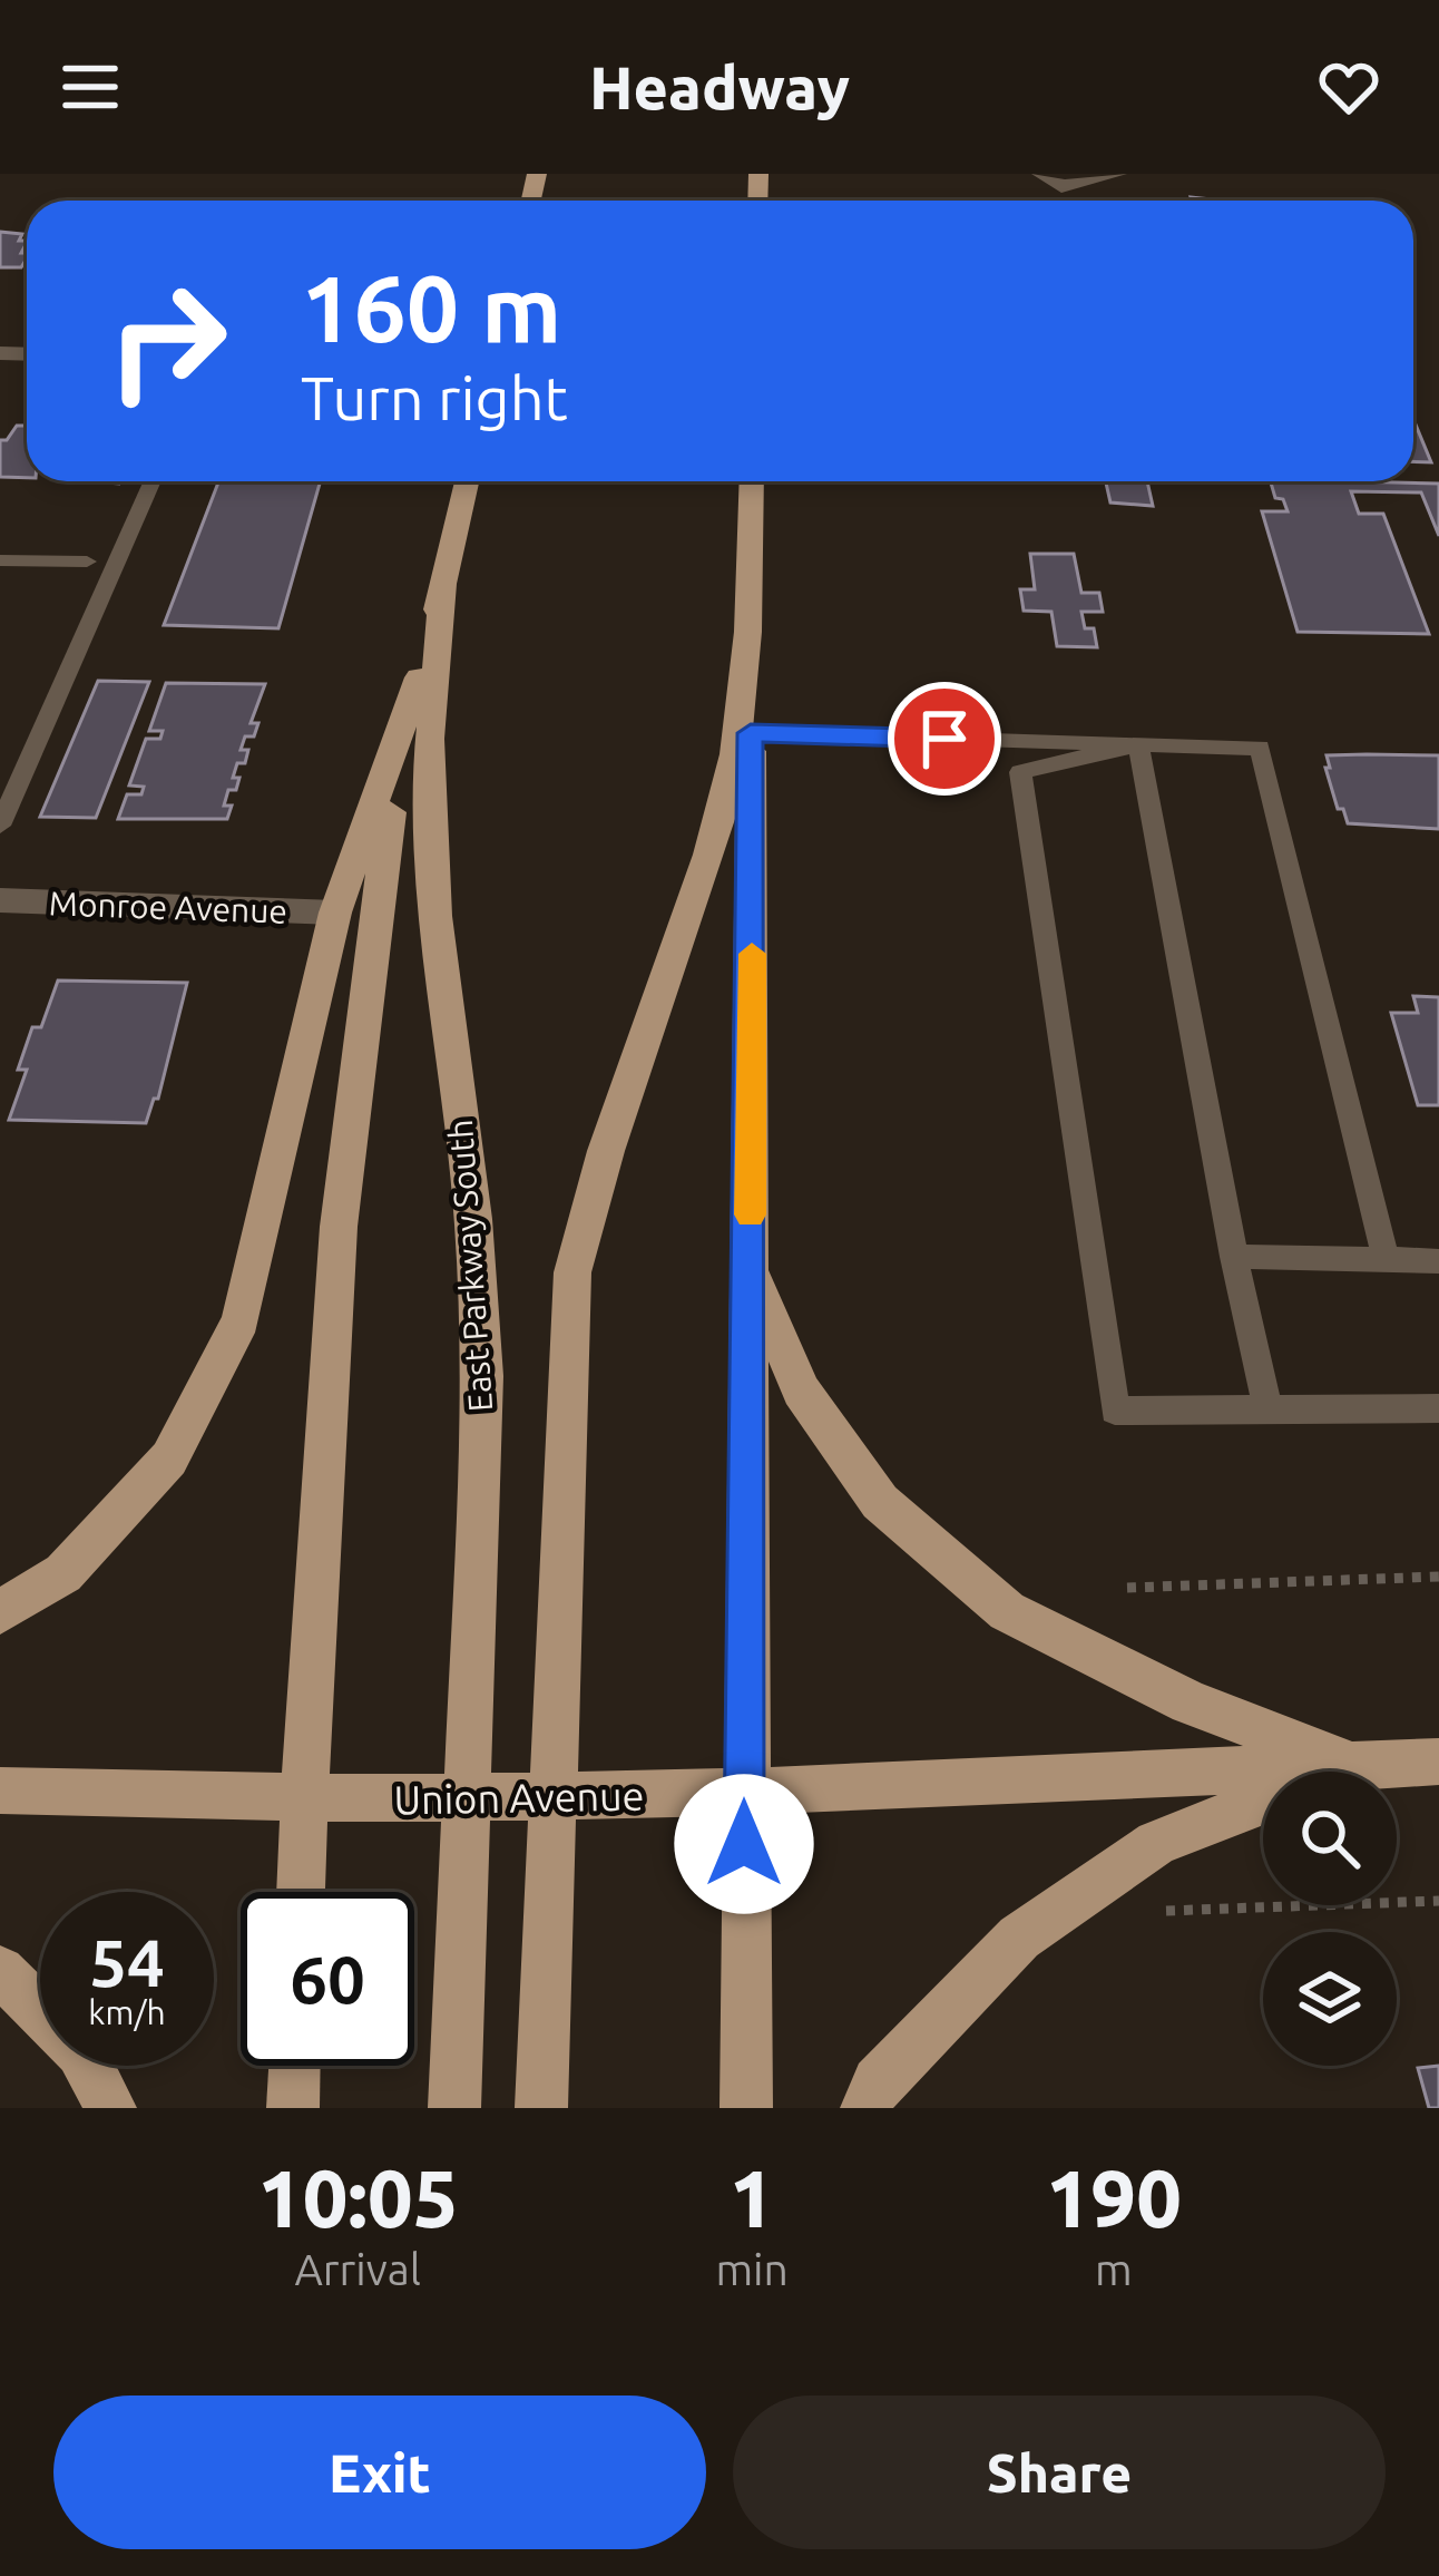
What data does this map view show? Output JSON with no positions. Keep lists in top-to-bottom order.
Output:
{
  "streets": {
    "main road": ["East Parkway South", "Union Avenue"],
    "street": ["Monroe Avenue"]
  },
  "page": {
    "header": "Headway",
    "turn": ["160 m", "Turn right"],
    "speed": "54 km/h",
    "limit": "60",
    "eta": [
      "10:05",
      "Arrival",
      "1",
      "min",
      "190",
      "m"
    ],
    "buttons": ["Exit", "Share"]
  }
}
